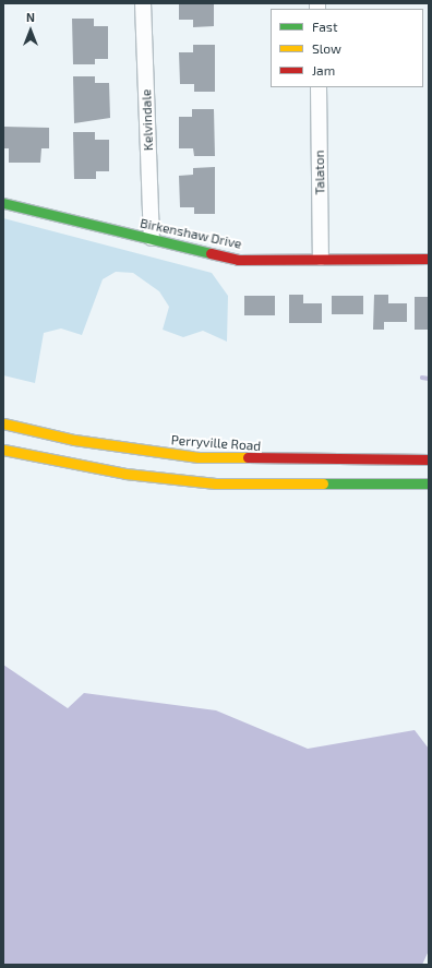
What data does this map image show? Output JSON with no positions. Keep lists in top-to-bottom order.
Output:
{
  "streets": {
    "main road": ["Birkenshaw Drive", "Perryville Road"],
    "street": ["Kelvindale", "Talaton"]
  },
  "crossings": [
    ["Kelvindale", "Birkenshaw Drive"],
    ["Talaton", "Birkenshaw Drive"]
  ],
  "legend": ["Fast", "Slow", "Jam"],
  "north": "top"
}
